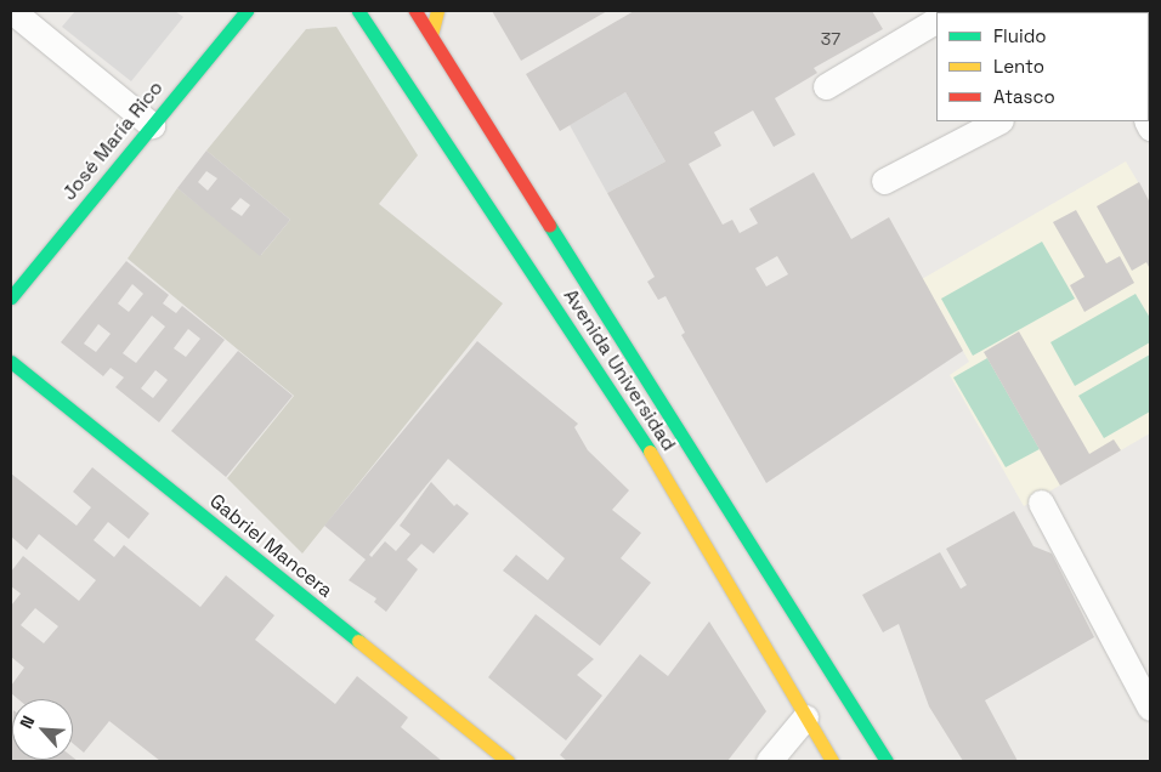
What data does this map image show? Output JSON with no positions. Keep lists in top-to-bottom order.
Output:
{
  "streets": {
    "main road": ["José María Rico", "Avenida Universidad", "Gabriel Mancera"]
  },
  "house_numbers": ["37"],
  "legend": ["Fluido", "Lento", "Atasco"],
  "north": "top left"
}
